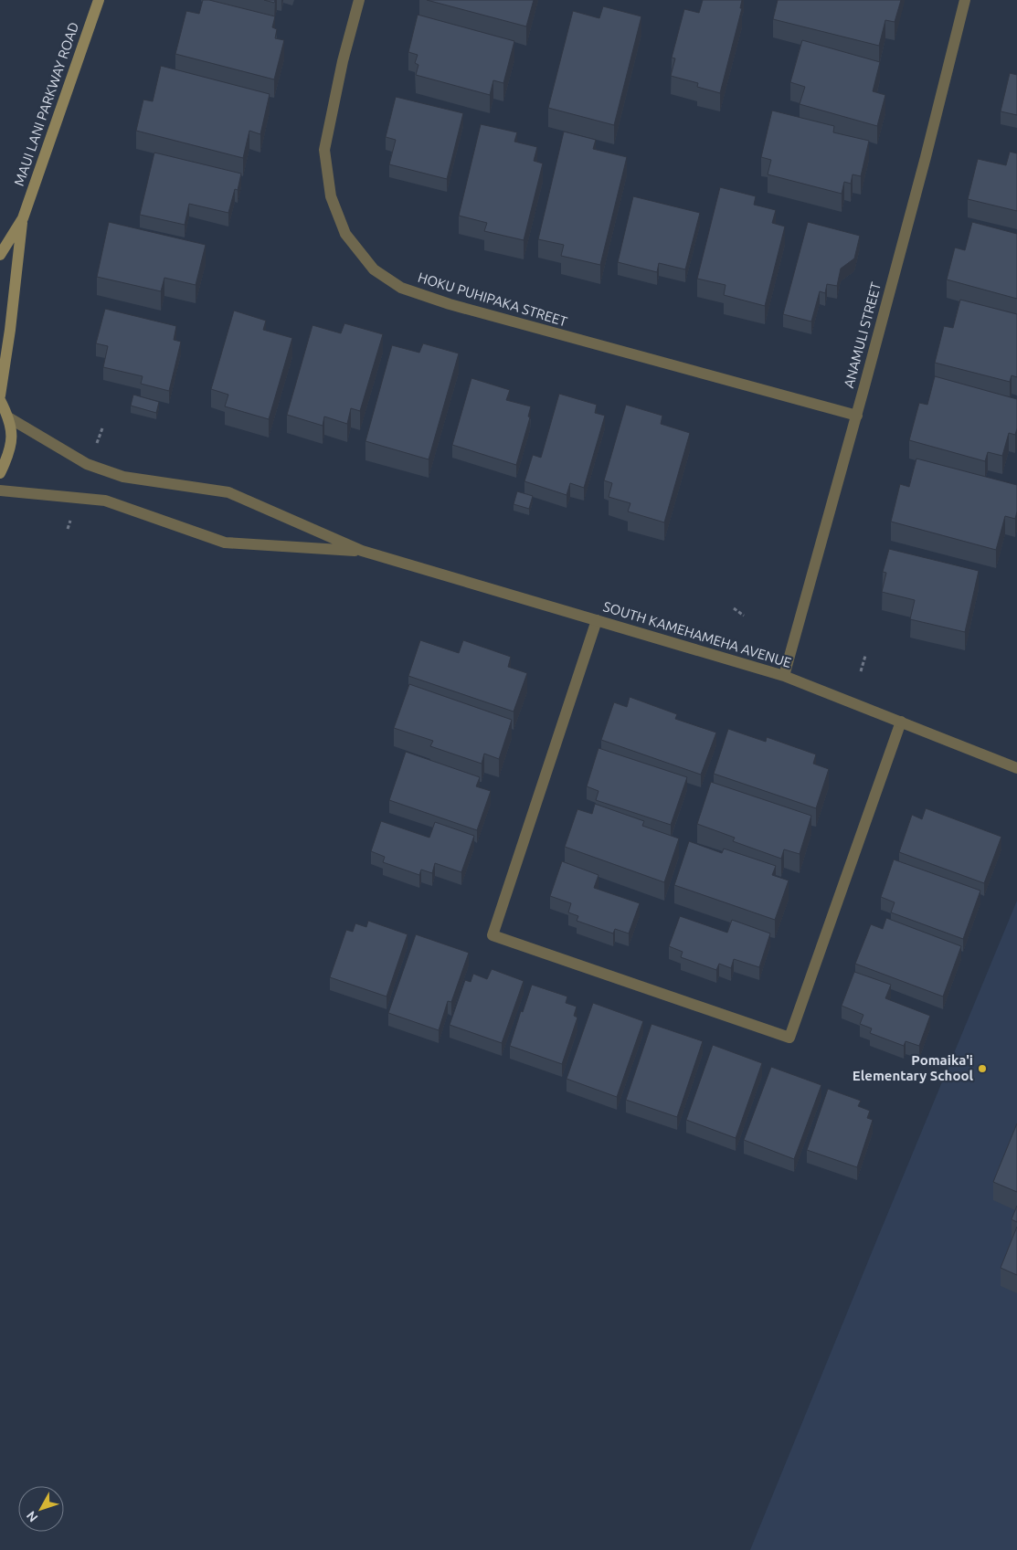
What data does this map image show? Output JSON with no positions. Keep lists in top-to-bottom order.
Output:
{
  "streets": {
    "main road": ["MAUI LANI PARKWAY ROAD"],
    "street": ["HOKU PUHIPAKA STREET", "ANAMULI STREET", "SOUTH KAMEHAMEHA AVENUE"]
  },
  "crossings": [
    ["HOKU PUHIPAKA STREET", "ANAMULI STREET"],
    ["ANAMULI STREET", "SOUTH KAMEHAMEHA AVENUE"]
  ],
  "places": ["Pomaika'i Elementary School"],
  "north": "bottom left"
}
